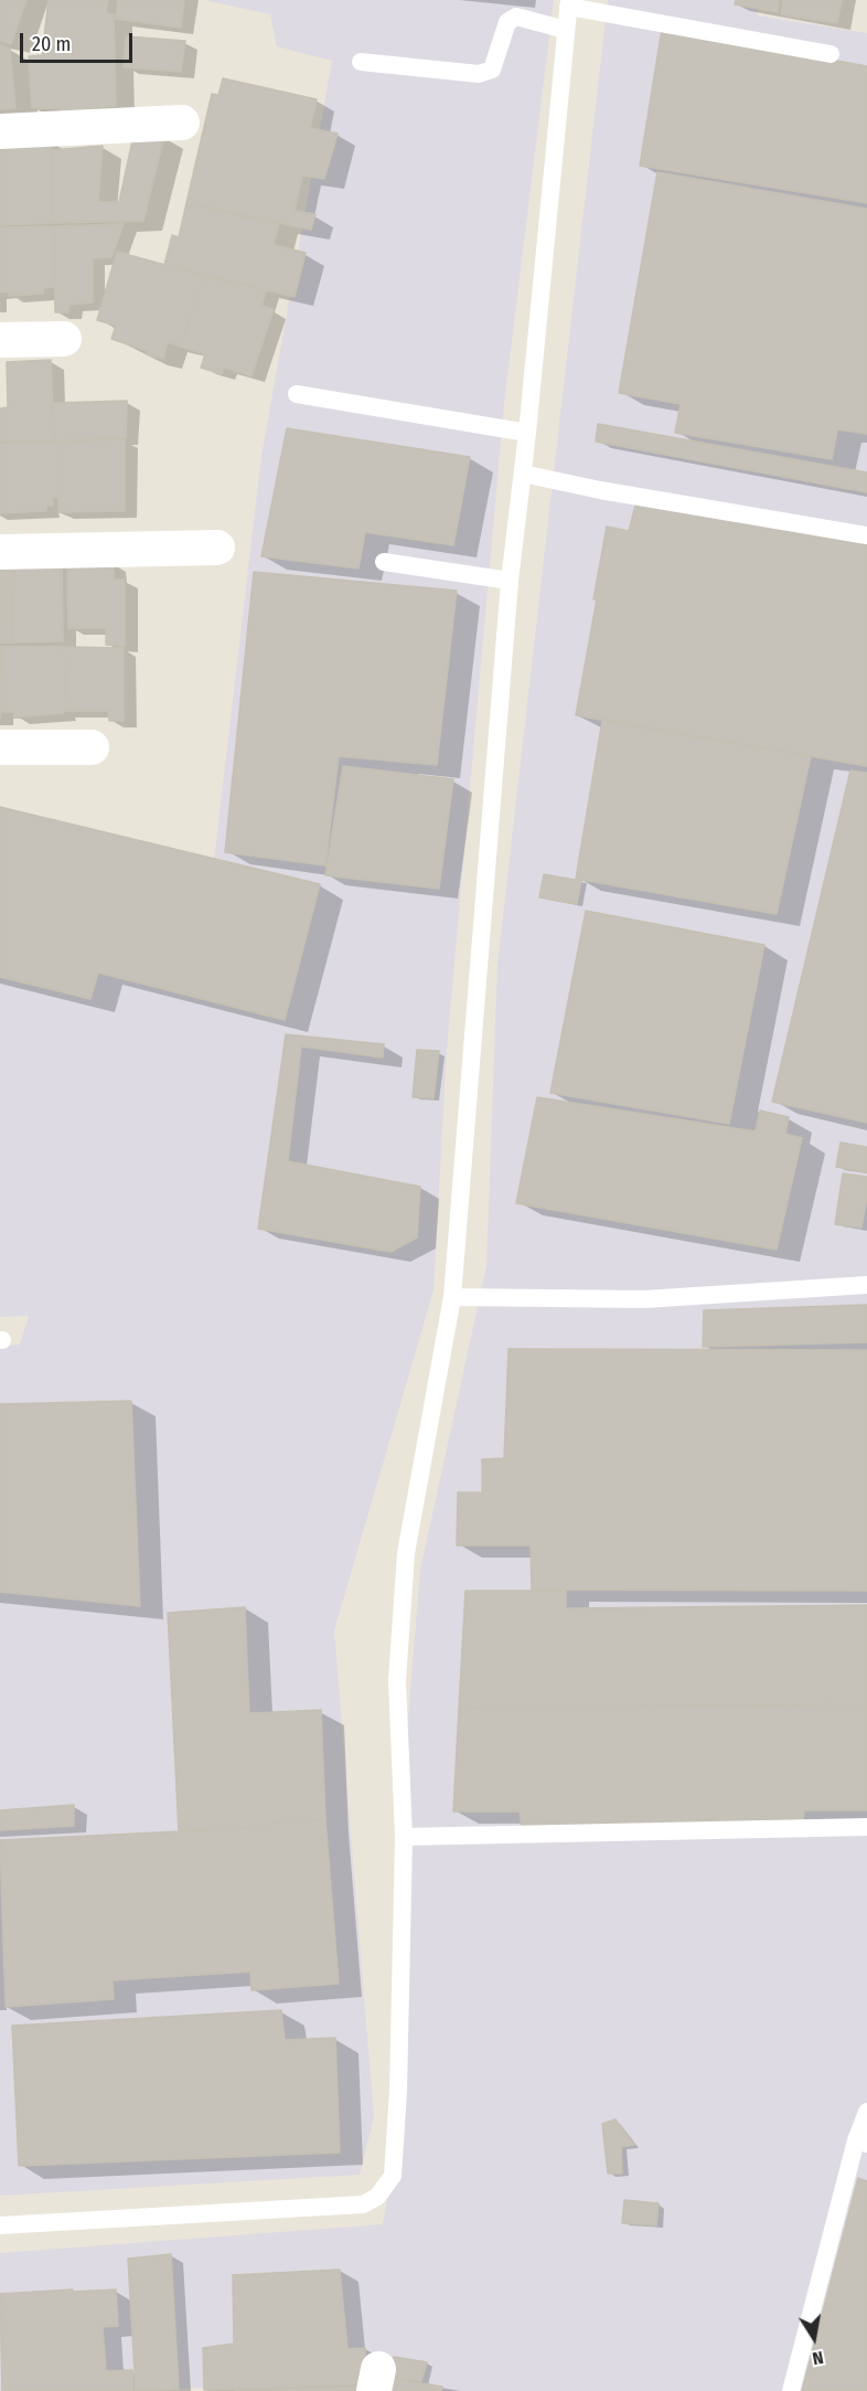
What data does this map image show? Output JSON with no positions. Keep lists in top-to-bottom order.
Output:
{
  "scale_bar": "20 m",
  "north": "bottom"
}
